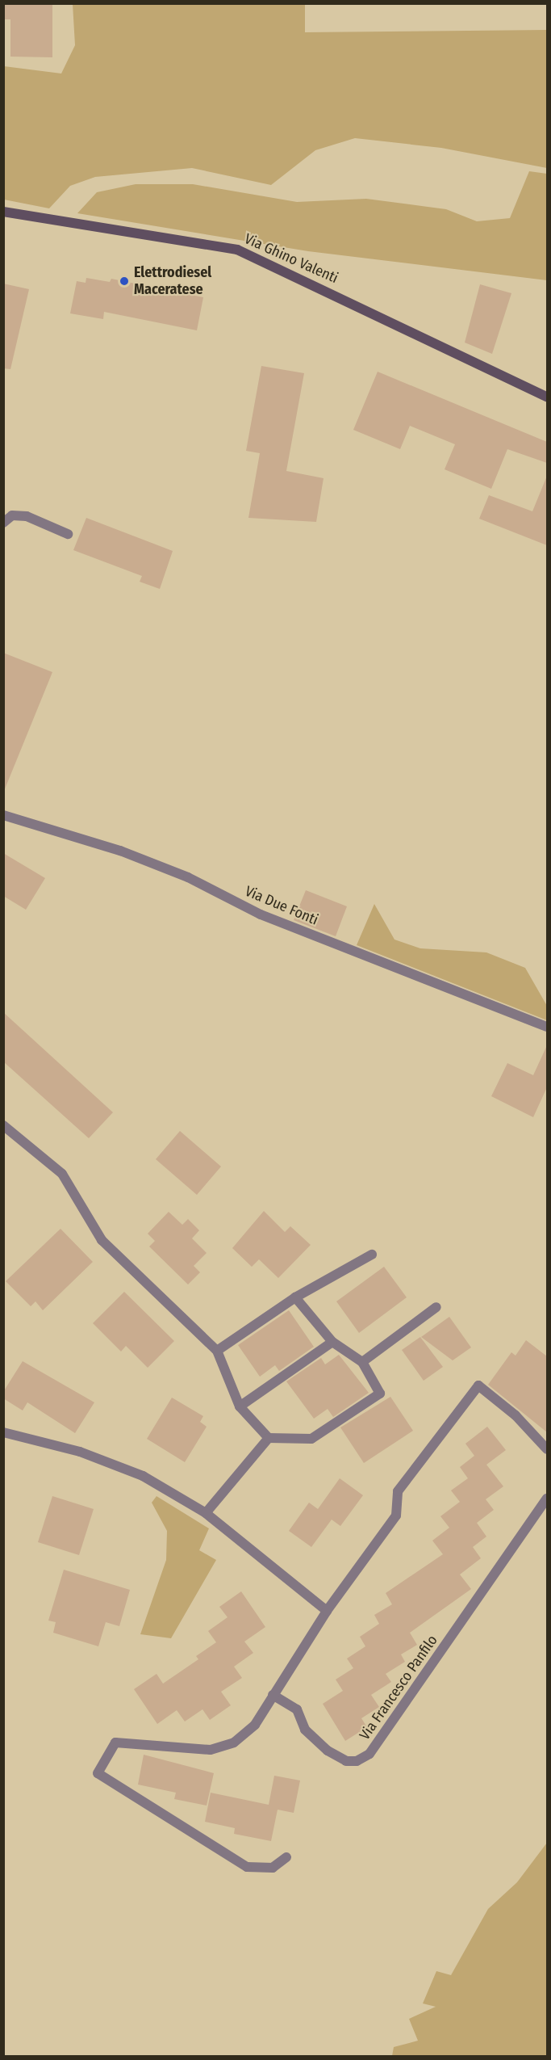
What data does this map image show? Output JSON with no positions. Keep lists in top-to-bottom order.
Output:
{
  "streets": {
    "main road": ["Via Ghino Valenti"],
    "street": ["Via Due Fonti", "Via Francesco Panfilo"]
  },
  "places": ["Elettrodiesel Maceratese"]
}
